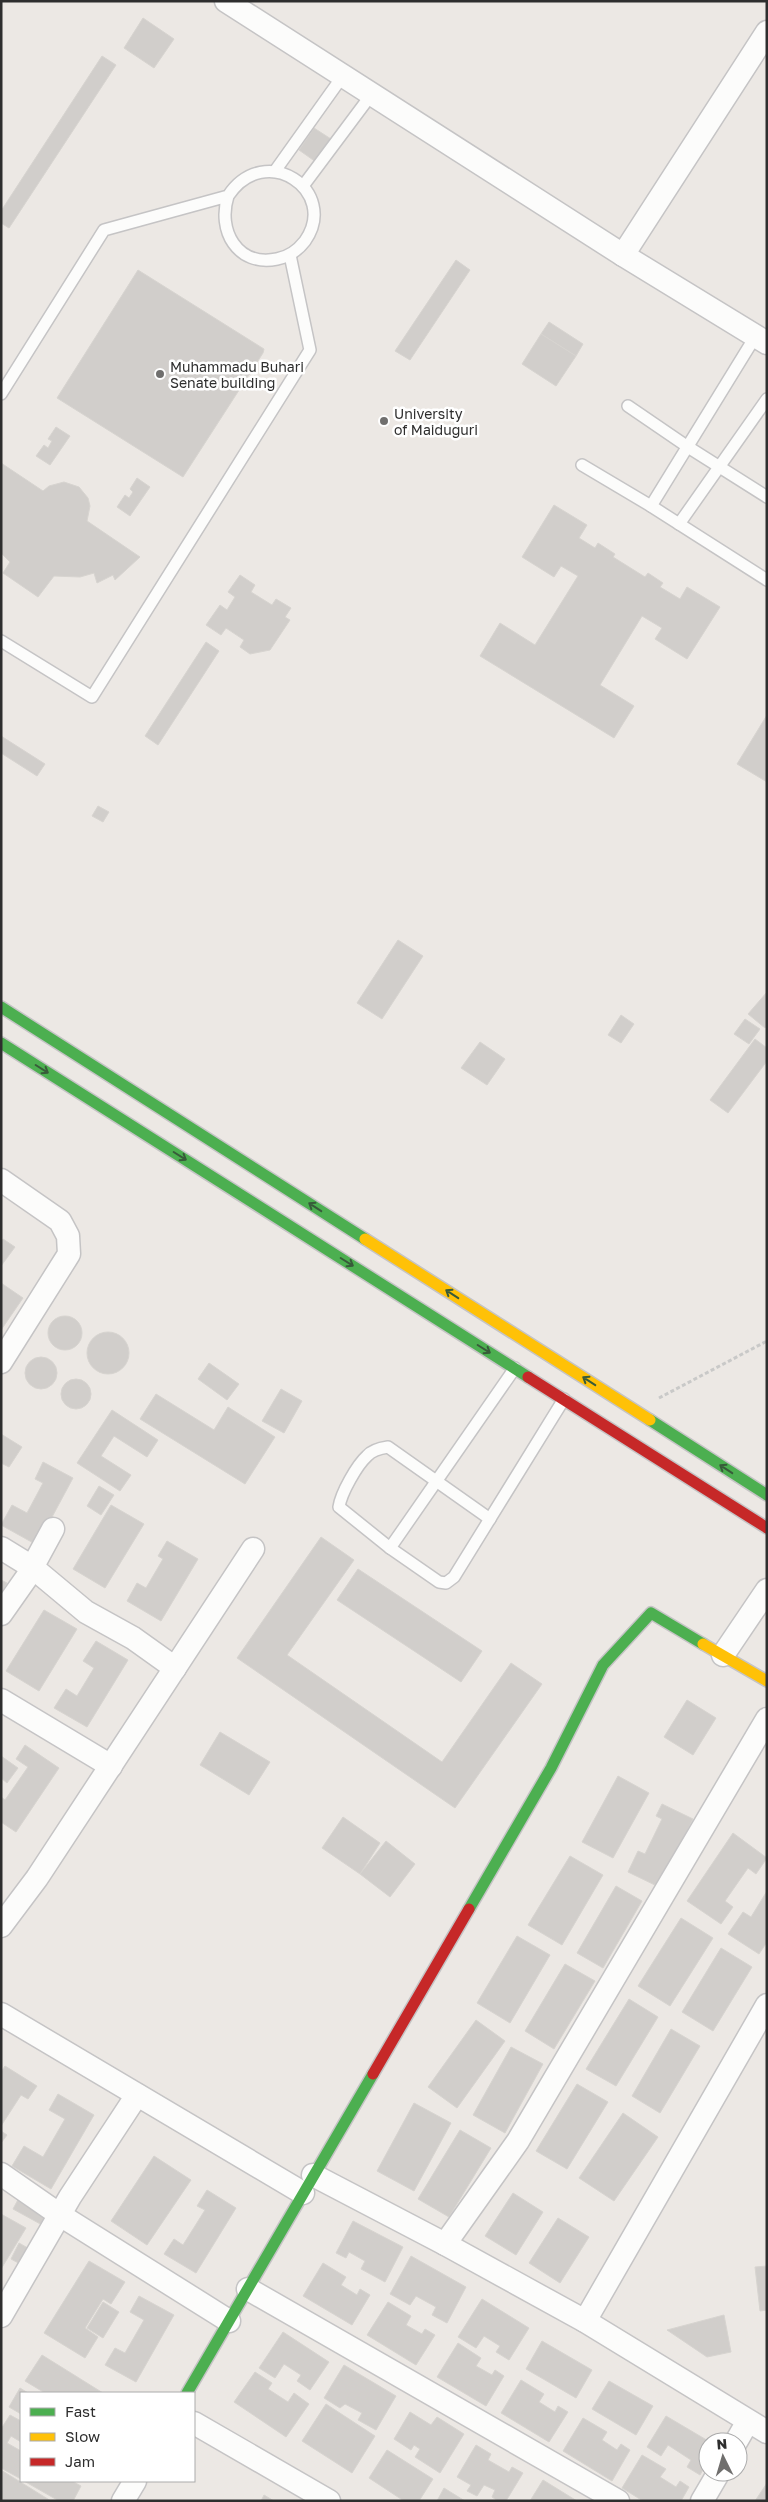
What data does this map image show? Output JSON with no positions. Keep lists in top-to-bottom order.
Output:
{
  "places": ["Muhammadu Buhari Senate building", "University of Maiduguri"],
  "legend": ["Fast", "Slow", "Jam"],
  "north": "top"
}
